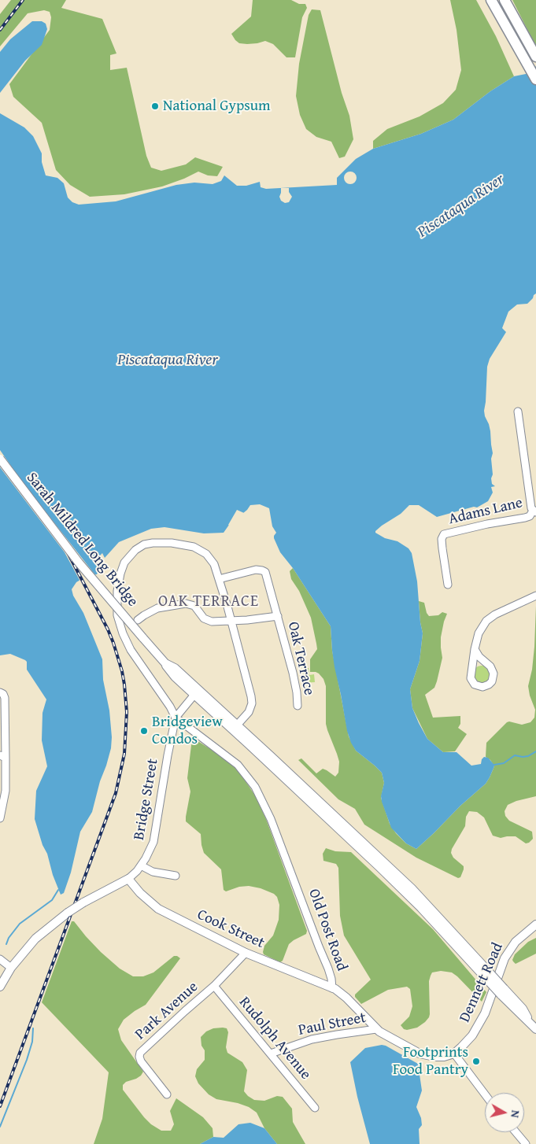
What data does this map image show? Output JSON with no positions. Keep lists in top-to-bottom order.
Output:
{
  "streets": {
    "main road": [
      "Sarah Mildred Long Bridge",
      "Cook Street",
      "Old Post Road",
      "Dennett Road"
    ],
    "street": [
      "Adams Lane",
      "Oak Terrace",
      "Bridge Street",
      "Park Avenue",
      "Paul Street",
      "Rudolph Avenue"
    ]
  },
  "crossings": [
    ["Sarah Mildred Long Bridge", "Bridge Street"],
    ["Bridge Street", "Cook Street"],
    ["Bridge Street", "Old Post Road"],
    ["Cook Street", "Old Post Road"],
    ["Cook Street", "Park Avenue"],
    ["Old Post Road", "Dennett Road"],
    ["Old Post Road", "Paul Street"],
    ["Park Avenue", "Rudolph Avenue"],
    ["Paul Street", "Rudolph Avenue"]
  ],
  "districts": ["OAK TERRACE"],
  "water": ["Piscataqua River"],
  "places": ["National Gypsum", "Bridgeview Condos", "Footprints Food Pantry"],
  "north": "right"
}
